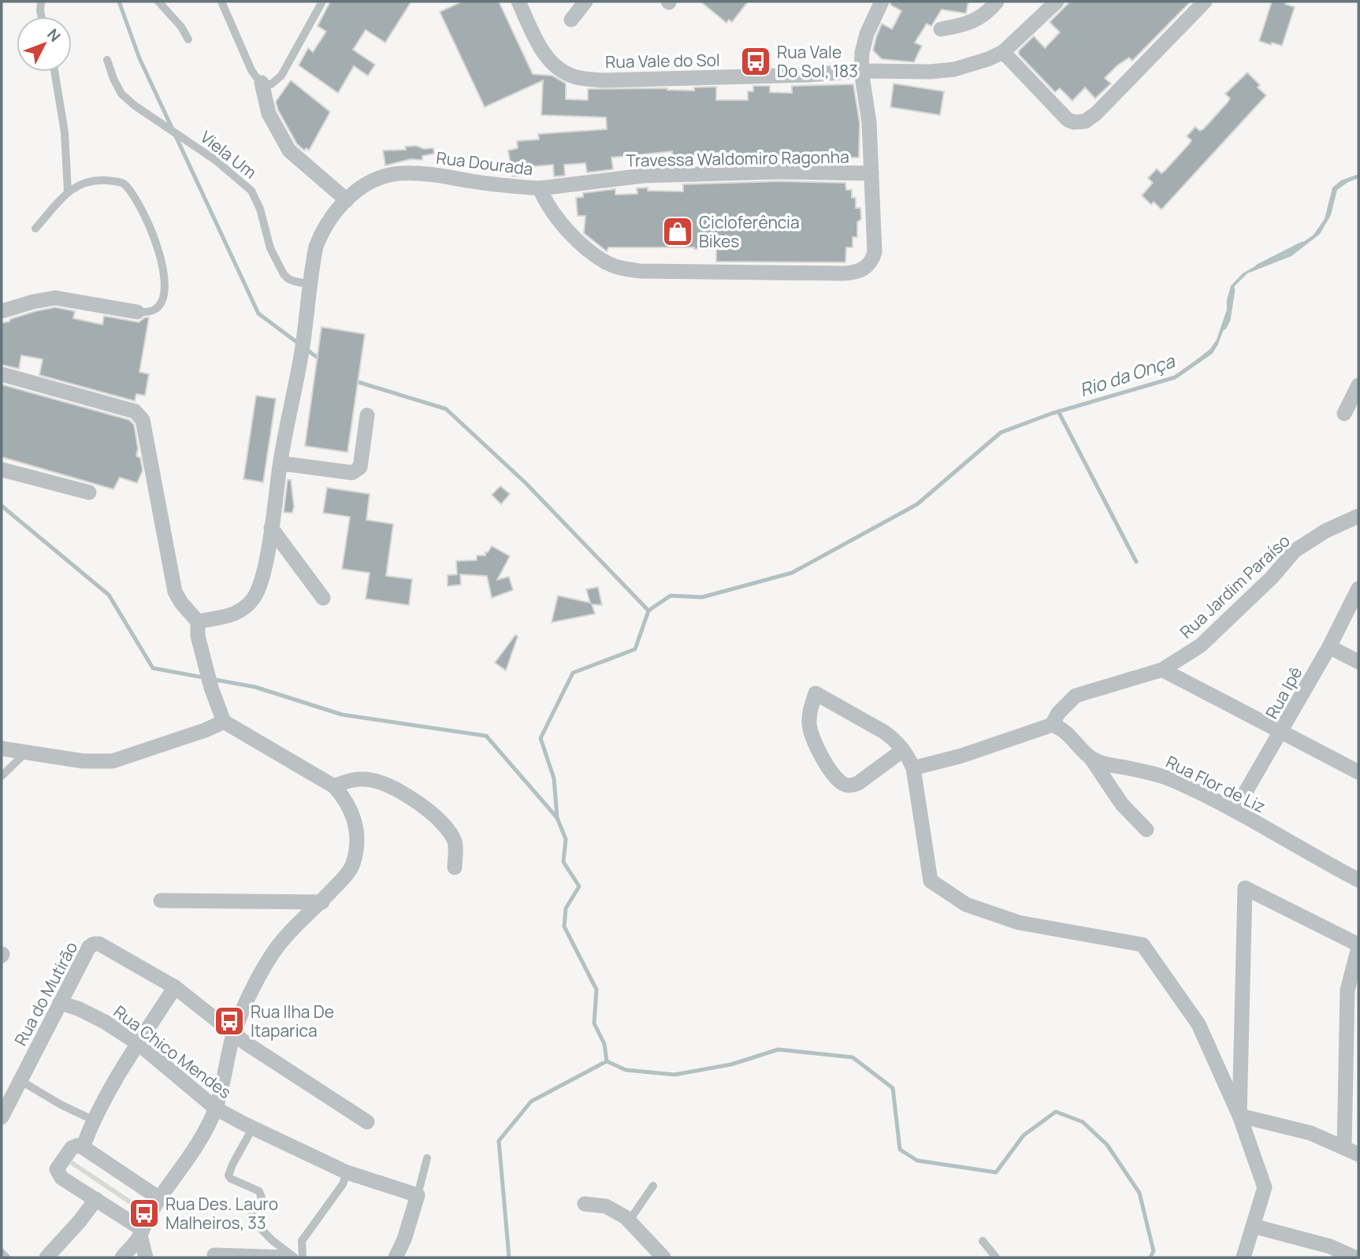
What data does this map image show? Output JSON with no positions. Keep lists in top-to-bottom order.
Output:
{
  "streets": {
    "street": [
      "Rua Vale do Sol",
      "Travessa Waldomiro Ragonha",
      "Rua Dourada",
      "Rua Jardim Paraíso",
      "Rua Ipê",
      "Rua Flor de Liz",
      "Rua do Mutirão",
      "Rua Chico Mendes"
    ],
    "lane": ["Viela Um"]
  },
  "crossings": [
    ["Rua Vale do Sol", "Rua Dourada"],
    ["Viela Um", "Rua Dourada"],
    ["Travessa Waldomiro Ragonha", "Rua Dourada"],
    ["Rua Jardim Paraíso", "Rua Flor de Liz"],
    ["Rua Ipê", "Rua Flor de Liz"],
    ["Rua do Mutirão", "Rua Chico Mendes"]
  ],
  "water": ["Rio da Onça"],
  "places": {
    "bus stop": ["Rua Vale Do Sol, 183", "Rua Ilha De Itaparica", "Rua Des. Lauro Malheiros, 33"],
    "shop": ["Cicloferência Bikes"]
  },
  "north": "top right"
}
